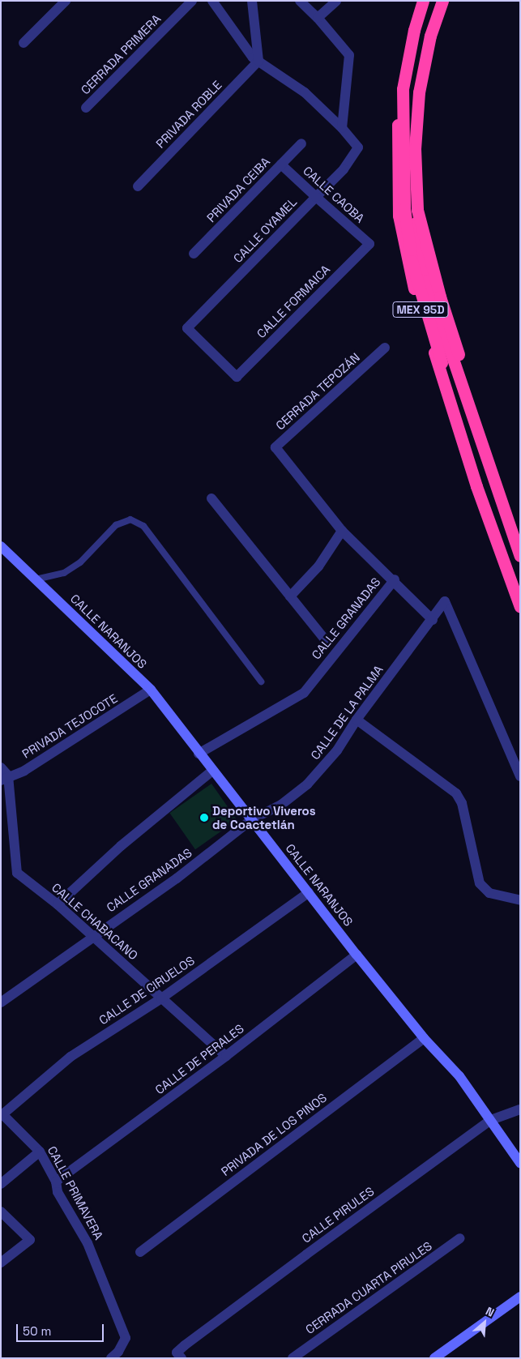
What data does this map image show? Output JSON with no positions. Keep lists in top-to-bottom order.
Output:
{
  "streets": {
    "highway": ["MEX 95D"],
    "street": [
      "CERRADA PRIMERA",
      "PRIVADA ROBLE",
      "PRIVADA CEIBA",
      "CALLE CAOBA",
      "CALLE OYAMEL",
      "CALLE FORMAICA",
      "CERRADA TEPOZÁN",
      "CALLE GRANADAS",
      "CALLE NARANJOS",
      "CALLE DE LA PALMA",
      "PRIVADA TEJOCOTE",
      "CALLE CHABACANO",
      "CALLE DE CIRUELOS",
      "CALLE DE PERALES",
      "PRIVADA DE LOS PINOS",
      "CALLE PRIMAVERA",
      "CALLE PIRULES",
      "CERRADA CUARTA PIRULES"
    ]
  },
  "crossings": [
    ["PRIVADA CEIBA", "CALLE CAOBA"],
    ["CALLE CAOBA", "CALLE OYAMEL"],
    ["CALLE CAOBA", "CALLE FORMAICA"],
    ["CALLE OYAMEL", "CALLE FORMAICA"],
    ["CERRADA TEPOZÁN", "CALLE GRANADAS"],
    ["CERRADA TEPOZÁN", "CALLE DE LA PALMA"],
    ["CALLE GRANADAS", "CALLE NARANJOS"],
    ["CALLE GRANADAS", "CALLE DE LA PALMA"],
    ["CALLE GRANADAS", "CALLE CHABACANO"],
    ["CALLE NARANJOS", "CALLE DE LA PALMA"],
    ["CALLE NARANJOS", "PRIVADA TEJOCOTE"],
    ["CALLE NARANJOS", "CALLE DE CIRUELOS"],
    ["CALLE NARANJOS", "CALLE DE PERALES"],
    ["CALLE NARANJOS", "PRIVADA DE LOS PINOS"],
    ["CALLE NARANJOS", "CALLE PIRULES"],
    ["PRIVADA TEJOCOTE", "CALLE CHABACANO"],
    ["CALLE CHABACANO", "CALLE DE CIRUELOS"],
    ["CALLE CHABACANO", "CALLE DE PERALES"],
    ["CALLE DE CIRUELOS", "CALLE PRIMAVERA"],
    ["CALLE DE PERALES", "CALLE PRIMAVERA"]
  ],
  "places": ["Deportivo Viveros de Coactetlán"],
  "scale_bar": "50 m",
  "north": "top right"
}
